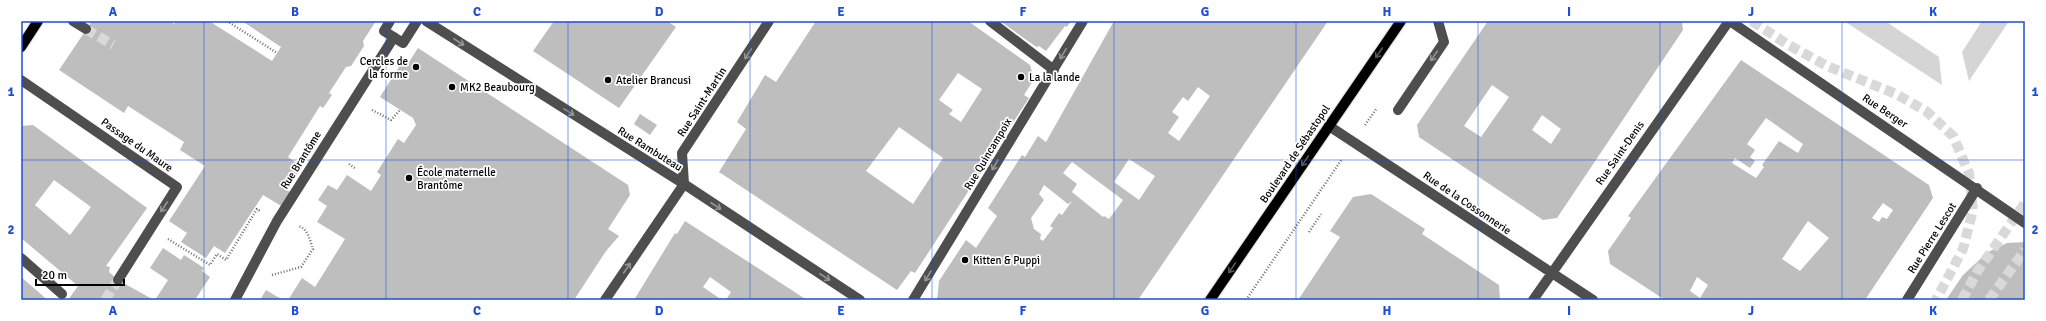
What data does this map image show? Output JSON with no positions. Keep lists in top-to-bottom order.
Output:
{
  "streets": {
    "main road": ["Boulevard de Sébastopol"],
    "street": [
      "Rue Saint-Martin",
      "Rue Berger",
      "Passage du Maure",
      "Rue Rambuteau",
      "Rue Saint-Denis",
      "Rue Quincampoix",
      "Rue Brantôme",
      "Rue de la Cossonnerie",
      "Rue Pierre Lescot"
    ]
  },
  "crossings": [
    ["Rue Saint-Martin", "Rue Rambuteau"],
    ["Rue Berger", "Rue Saint-Denis"],
    ["Rue Berger", "Rue Pierre Lescot"],
    ["Rue Saint-Denis", "Rue de la Cossonnerie"],
    ["Boulevard de Sébastopol", "Rue de la Cossonnerie"]
  ],
  "one_way": [
    "Rue Saint-Martin",
    "Passage du Maure",
    "Rue Rambuteau",
    "Rue Quincampoix",
    "Boulevard de Sébastopol"
  ],
  "places": [
    "Cercles de la forme",
    "La la lande",
    "Atelier Brancusi",
    "MK2 Beaubourg",
    "École maternelle Brantôme",
    "Kitten & Puppi"
  ],
  "scale_bar": "20 m",
  "grid": {
    "columns": [
      "A",
      "B",
      "C",
      "D",
      "E",
      "F",
      "G",
      "H",
      "I",
      "J",
      "K"
    ],
    "rows": ["1", "2"]
  }
}
